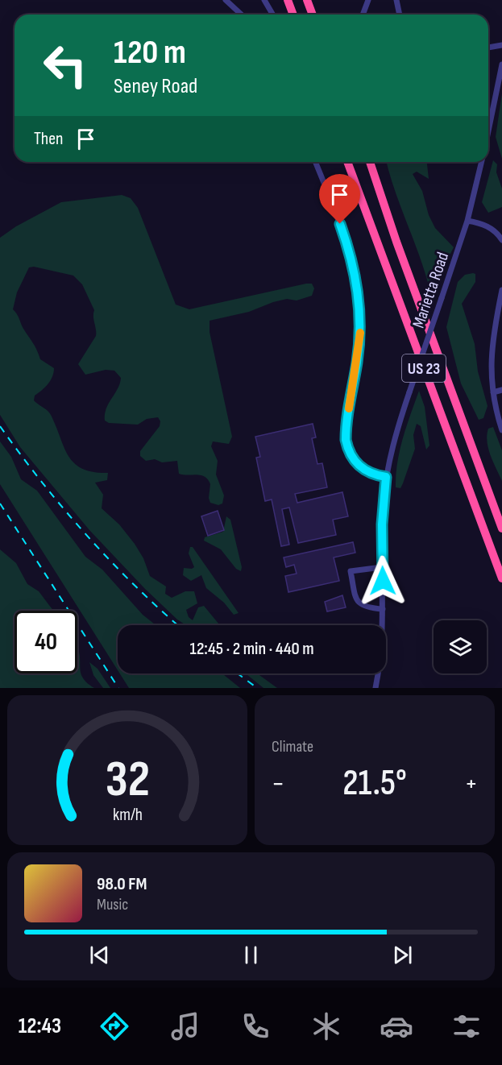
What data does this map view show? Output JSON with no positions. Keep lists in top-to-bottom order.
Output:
{
  "streets": {
    "highway": ["US 23"],
    "street": ["Marietta Road"]
  },
  "page": {
    "turn": ["120 m", "Seney Road"],
    "then": "Then",
    "limit": "40",
    "trip": "12:45 · 2 min · 440 m",
    "tile": "Climate",
    "heat": ["−", "21.5°", "+"],
    "song": ["98.0 FM", "Music"],
    "tabs": "12:43",
    "gauge": ["32", "km/h"]
  }
}
